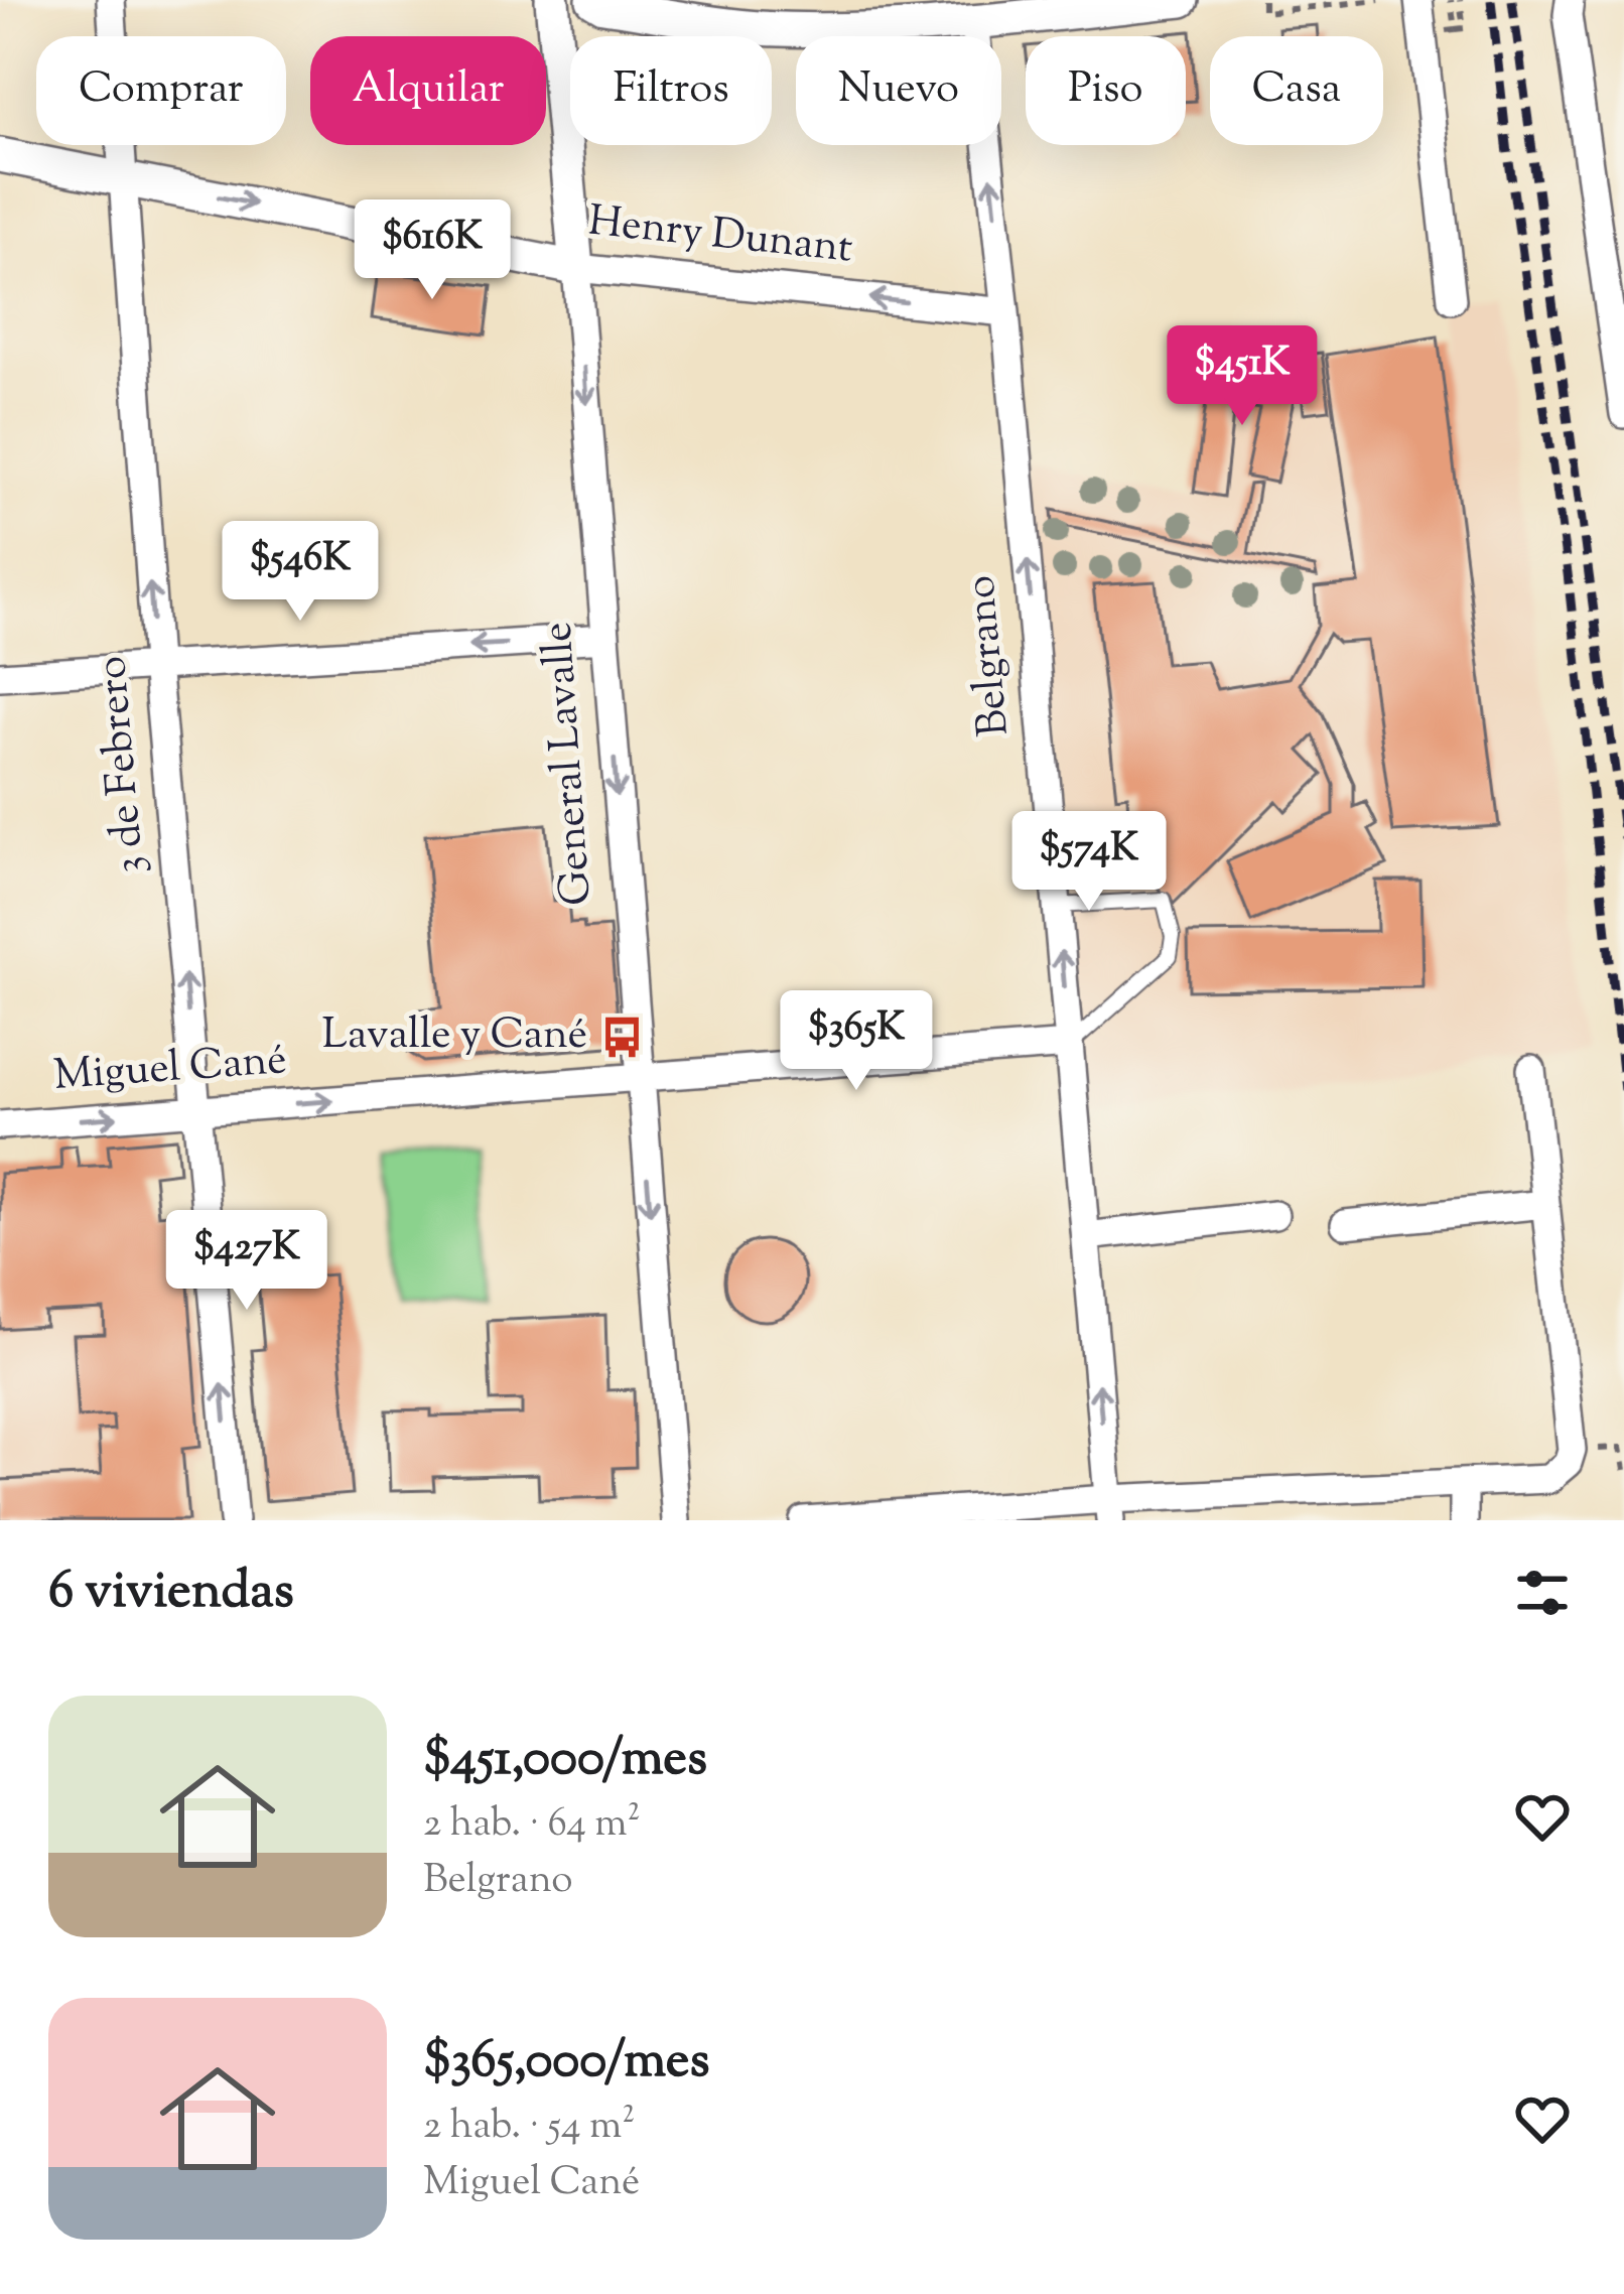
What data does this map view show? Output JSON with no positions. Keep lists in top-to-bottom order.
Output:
{
  "streets": {
    "street": [
      "Henry Dunant",
      "Belgrano",
      "General Lavalle",
      "3 de Febrero",
      "Miguel Cané"
    ]
  },
  "crossings": [
    ["Henry Dunant", "Belgrano"],
    ["Henry Dunant", "General Lavalle"],
    ["Henry Dunant", "3 de Febrero"],
    ["Belgrano", "Miguel Cané"],
    ["General Lavalle", "Miguel Cané"],
    ["3 de Febrero", "Miguel Cané"]
  ],
  "one_way": [
    "Belgrano",
    "General Lavalle",
    "3 de Febrero",
    "Miguel Cané"
  ],
  "places": {
    "bus stop": ["Lavalle y Cané"]
  },
  "page": {
    "chip": [
      "Comprar",
      "Alquilar",
      "Filtros",
      "Nuevo",
      "Piso",
      "Casa"
    ],
    "price": [
      "$616K",
      "$451K",
      "$546K",
      "$574K",
      "$365K",
      "$427K"
    ],
    "heading": "6 viviendas",
    "list": [
      {
        "name": "$451,000/mes",
        "note": "2 hab. · 64 m² · Belgrano"
      },
      {
        "name": "$365,000/mes",
        "note": "2 hab. · 54 m² · Miguel Cané"
      }
    ]
  }
}
